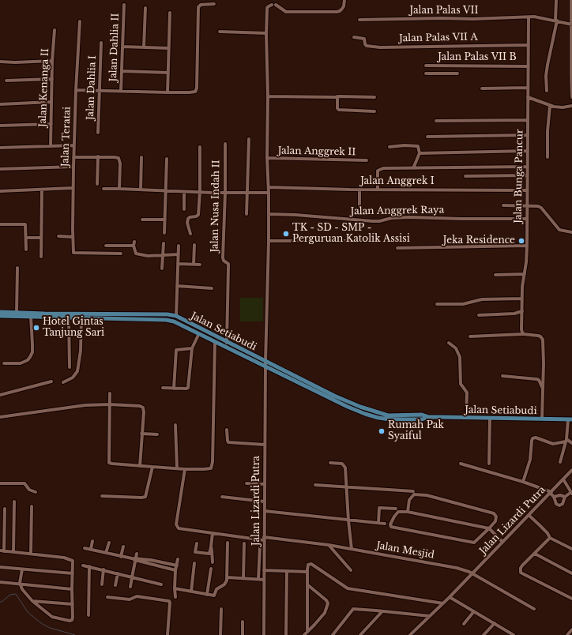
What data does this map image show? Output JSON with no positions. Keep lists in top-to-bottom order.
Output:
{
  "streets": {
    "main road": ["Jalan Setiabudi"],
    "street": [
      "Jalan Palas VII",
      "Jalan Palas VII A",
      "Jalan Dahlia II",
      "Jalan Palas VII B",
      "Jalan Kenanga II",
      "Jalan Dahlia I",
      "Jalan Teratai",
      "Jalan Anggrek II",
      "Jalan Bunga Pancur",
      "Jalan Anggrek I",
      "Jalan Nusa Indah II",
      "Jalan Anggrek Raya",
      "Jalan Lizardi Putra",
      "Jalan Mesjid"
    ]
  },
  "crossings": [
    ["Jalan Palas VII", "Jalan Bunga Pancur"],
    ["Jalan Palas VII A", "Jalan Bunga Pancur"],
    ["Jalan Palas VII B", "Jalan Bunga Pancur"],
    ["Jalan Bunga Pancur", "Jalan Anggrek I"],
    ["Jalan Bunga Pancur", "Jalan Anggrek Raya"],
    ["Jalan Nusa Indah II", "Jalan Setiabudi"],
    ["Jalan Setiabudi", "Jalan Lizardi Putra"],
    ["Jalan Lizardi Putra", "Jalan Mesjid"]
  ],
  "places": [
    "TK - SD - SMP - Perguruan Katolik Assisi",
    "Jeka Residence",
    "Hotel Gintas Tanjung Sari",
    "Rumah Pak Syaiful"
  ]
}
